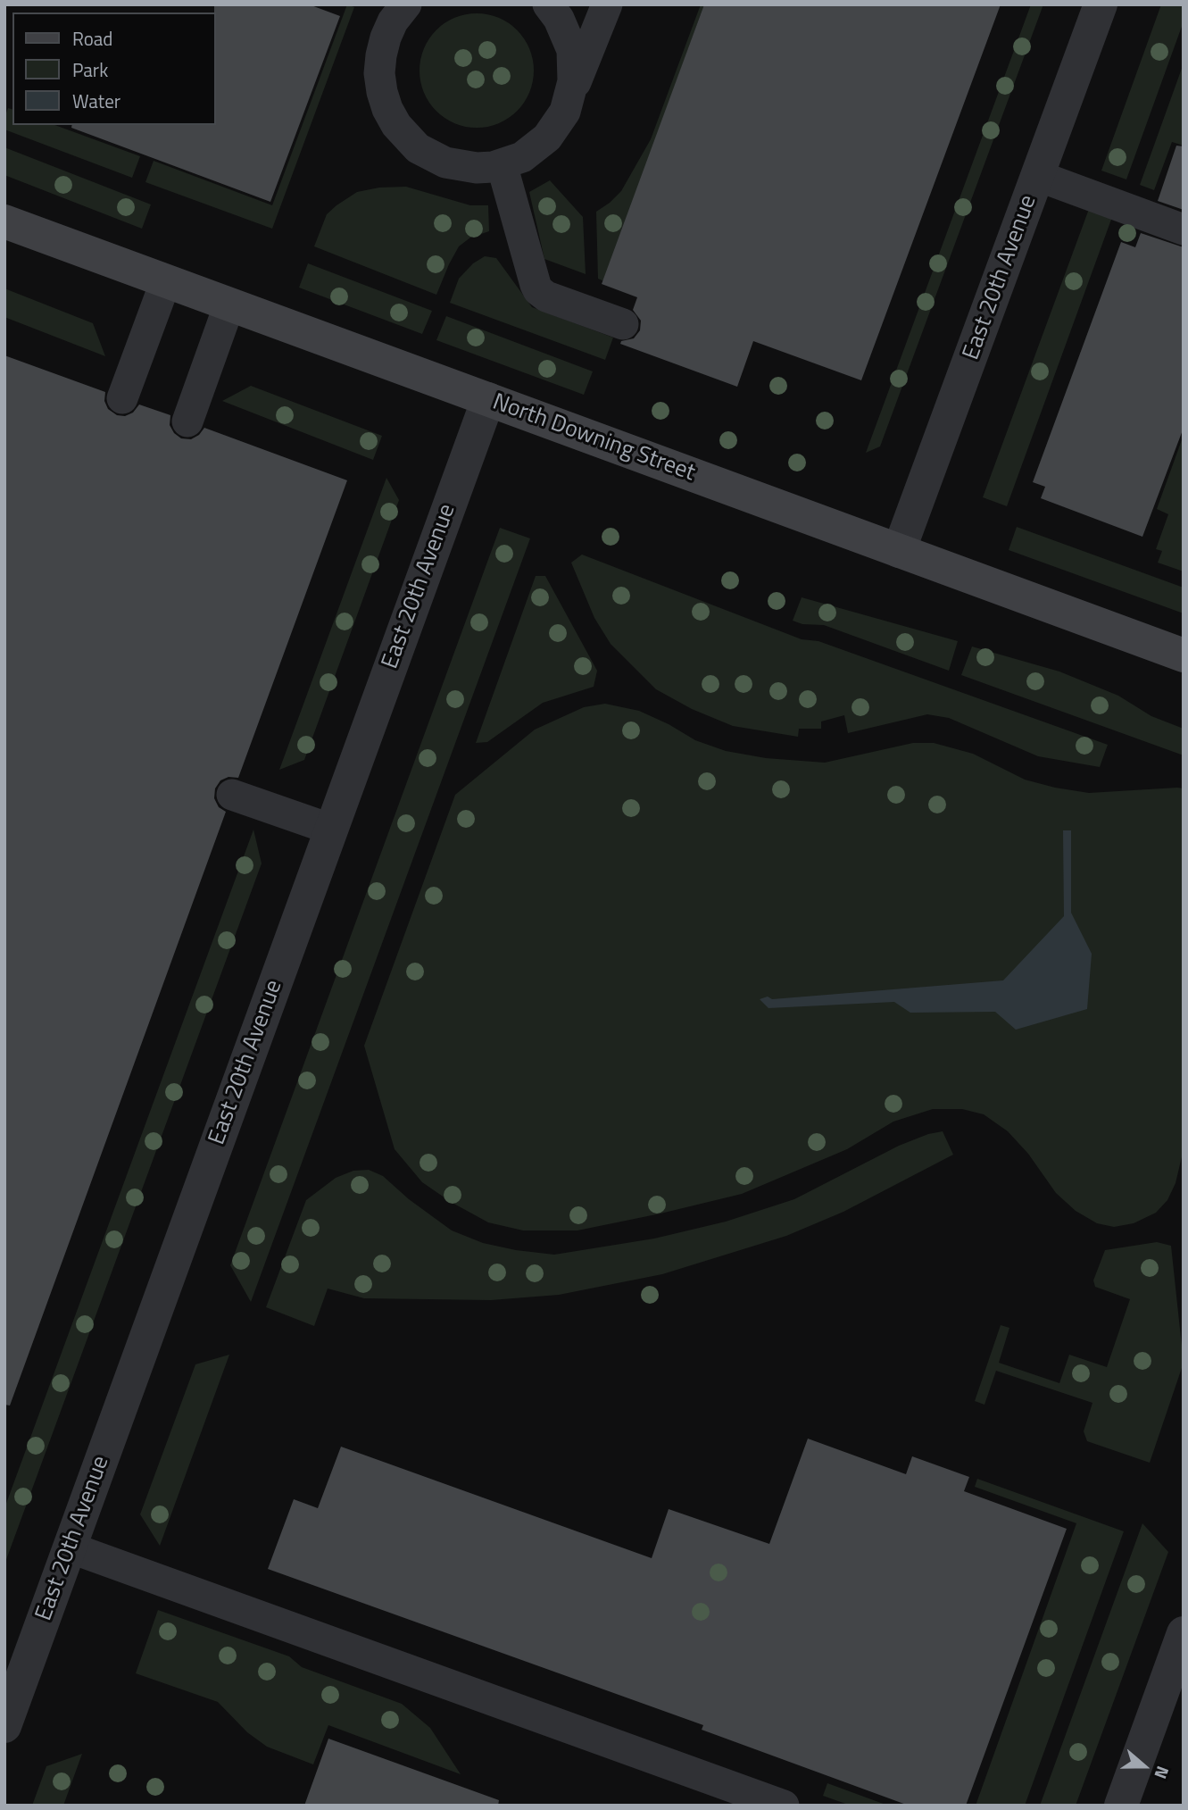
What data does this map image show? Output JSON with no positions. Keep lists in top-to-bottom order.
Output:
{
  "streets": {
    "main road": ["North Downing Street"],
    "street": ["East 20th Avenue"]
  },
  "crossings": [
    ["East 20th Avenue", "North Downing Street"]
  ],
  "legend": ["Road", "Park", "Water"],
  "north": "right"
}
